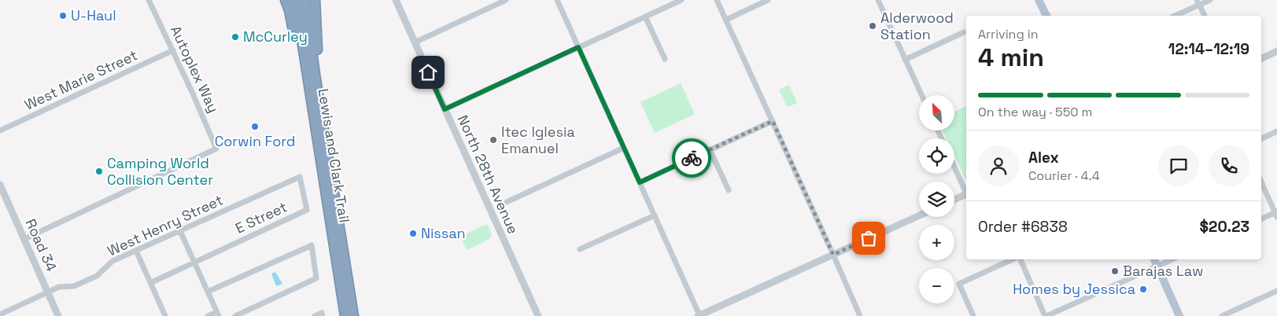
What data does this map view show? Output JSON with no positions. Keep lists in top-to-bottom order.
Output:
{
  "streets": {
    "highway": ["Lewis and Clark Trail"],
    "street": [
      "Autoplex Way",
      "West Marie Street",
      "North 28th Avenue",
      "E Street",
      "West Henry Street",
      "Road 34"
    ]
  },
  "crossings": [
    ["Autoplex Way", "West Marie Street"],
    ["Autoplex Way", "Road 34"],
    ["E Street", "West Henry Street"],
    ["West Henry Street", "Road 34"]
  ],
  "places": [
    "U-Haul",
    "Alderwood Station",
    "McCurley",
    "Corwin Ford",
    "Itec Iglesia Emanuel",
    "Camping World Collision Center",
    "Nissan",
    "Barajas Law",
    "Homes by Jessica"
  ],
  "north": "top left",
  "page": {
    "heading": ["4 min", "Arriving in", "12:14–12:19"],
    "panel": [
      "Alex",
      "Courier · 4.4",
      "Order #6838",
      "$20.23"
    ],
    "bar": "On the way · 550 m",
    "map_buttons": ["+", "−"]
  }
}
